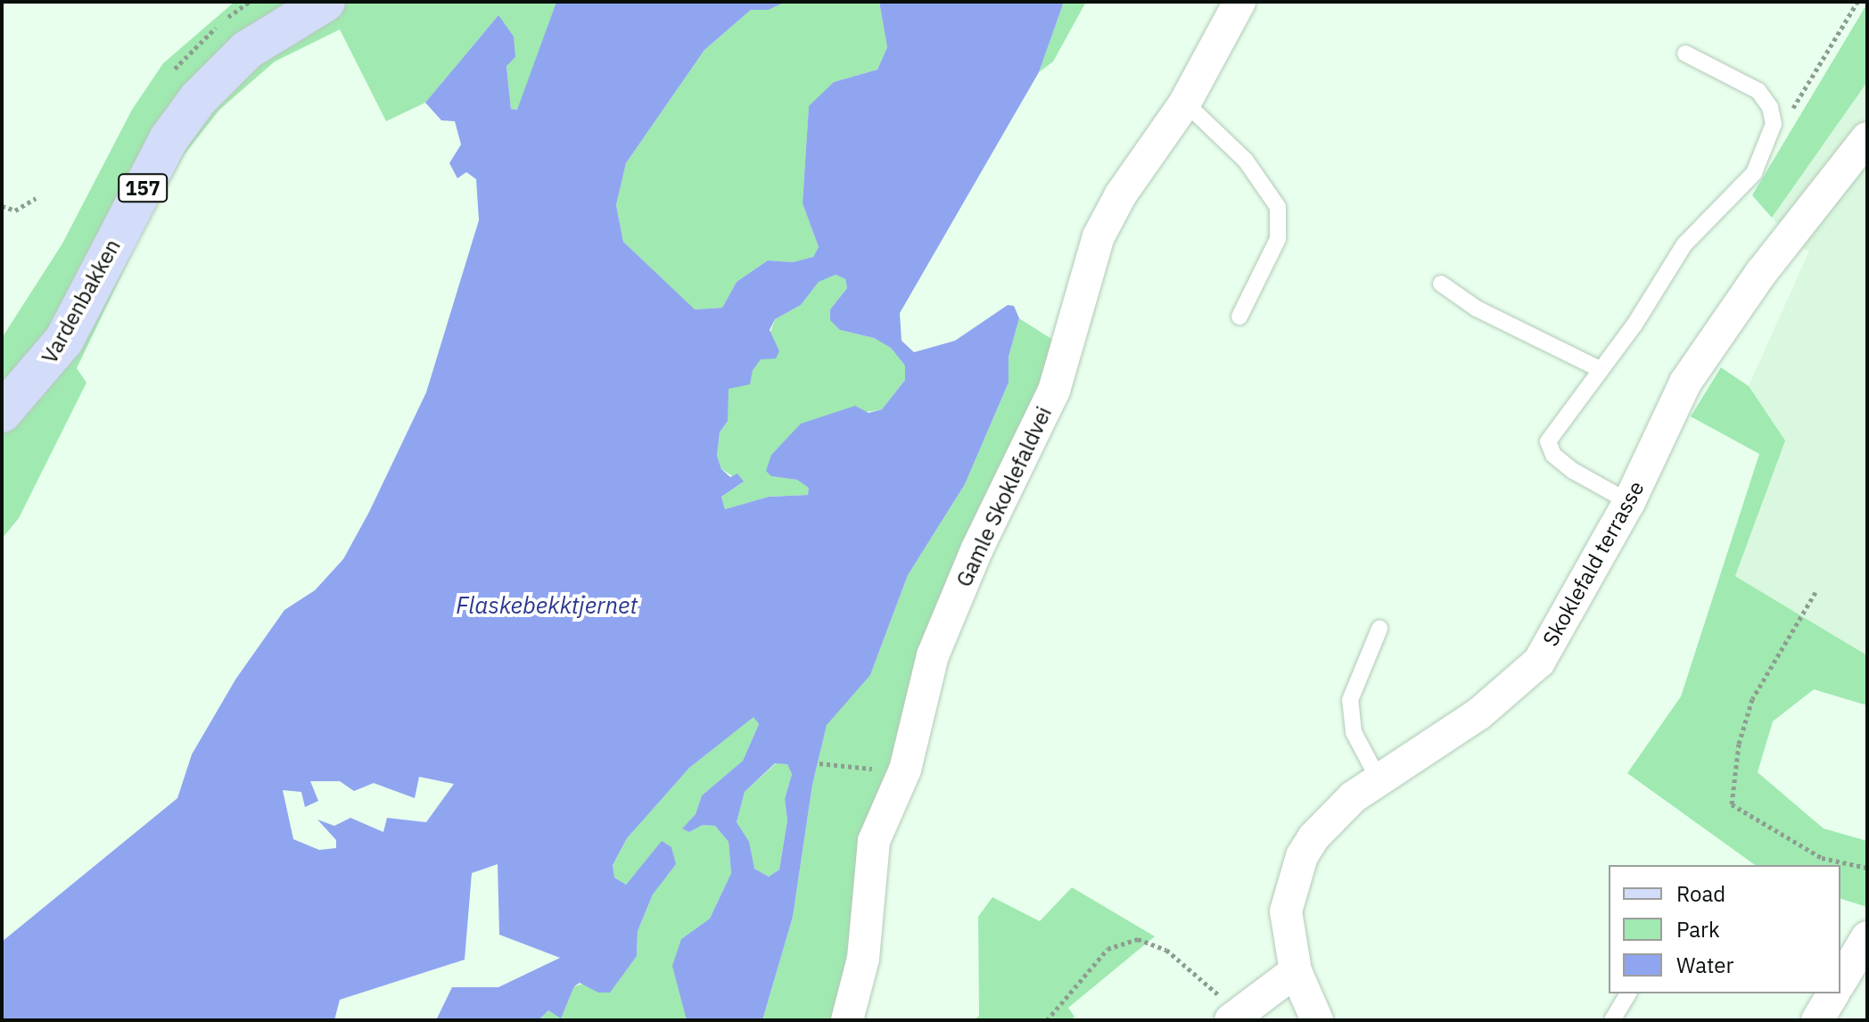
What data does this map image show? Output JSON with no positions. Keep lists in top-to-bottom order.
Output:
{
  "streets": {
    "main road": ["157", "Vardenbakken"],
    "street": ["Gamle Skoklefaldvei", "Skoklefald terrasse"]
  },
  "water": ["Flaskebekktjernet"],
  "legend": ["Road", "Park", "Water"]
}
